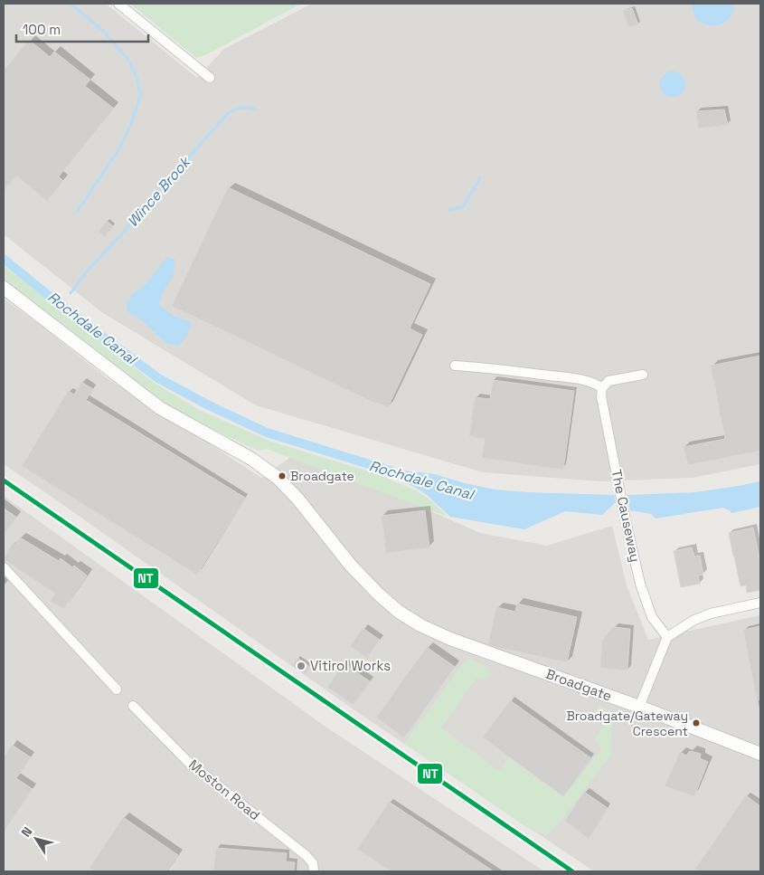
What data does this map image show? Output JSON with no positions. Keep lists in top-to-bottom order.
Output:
{
  "streets": {
    "street": ["The Causeway", "Broadgate", "Moston Road"]
  },
  "water": ["Wince Brook", "Rochdale Canal"],
  "places": ["Broadgate", "Vitirol Works", "Broadgate/Gateway Crescent"],
  "lines": ["transit line NT"],
  "scale_bar": "100 m",
  "north": "top left"
}
